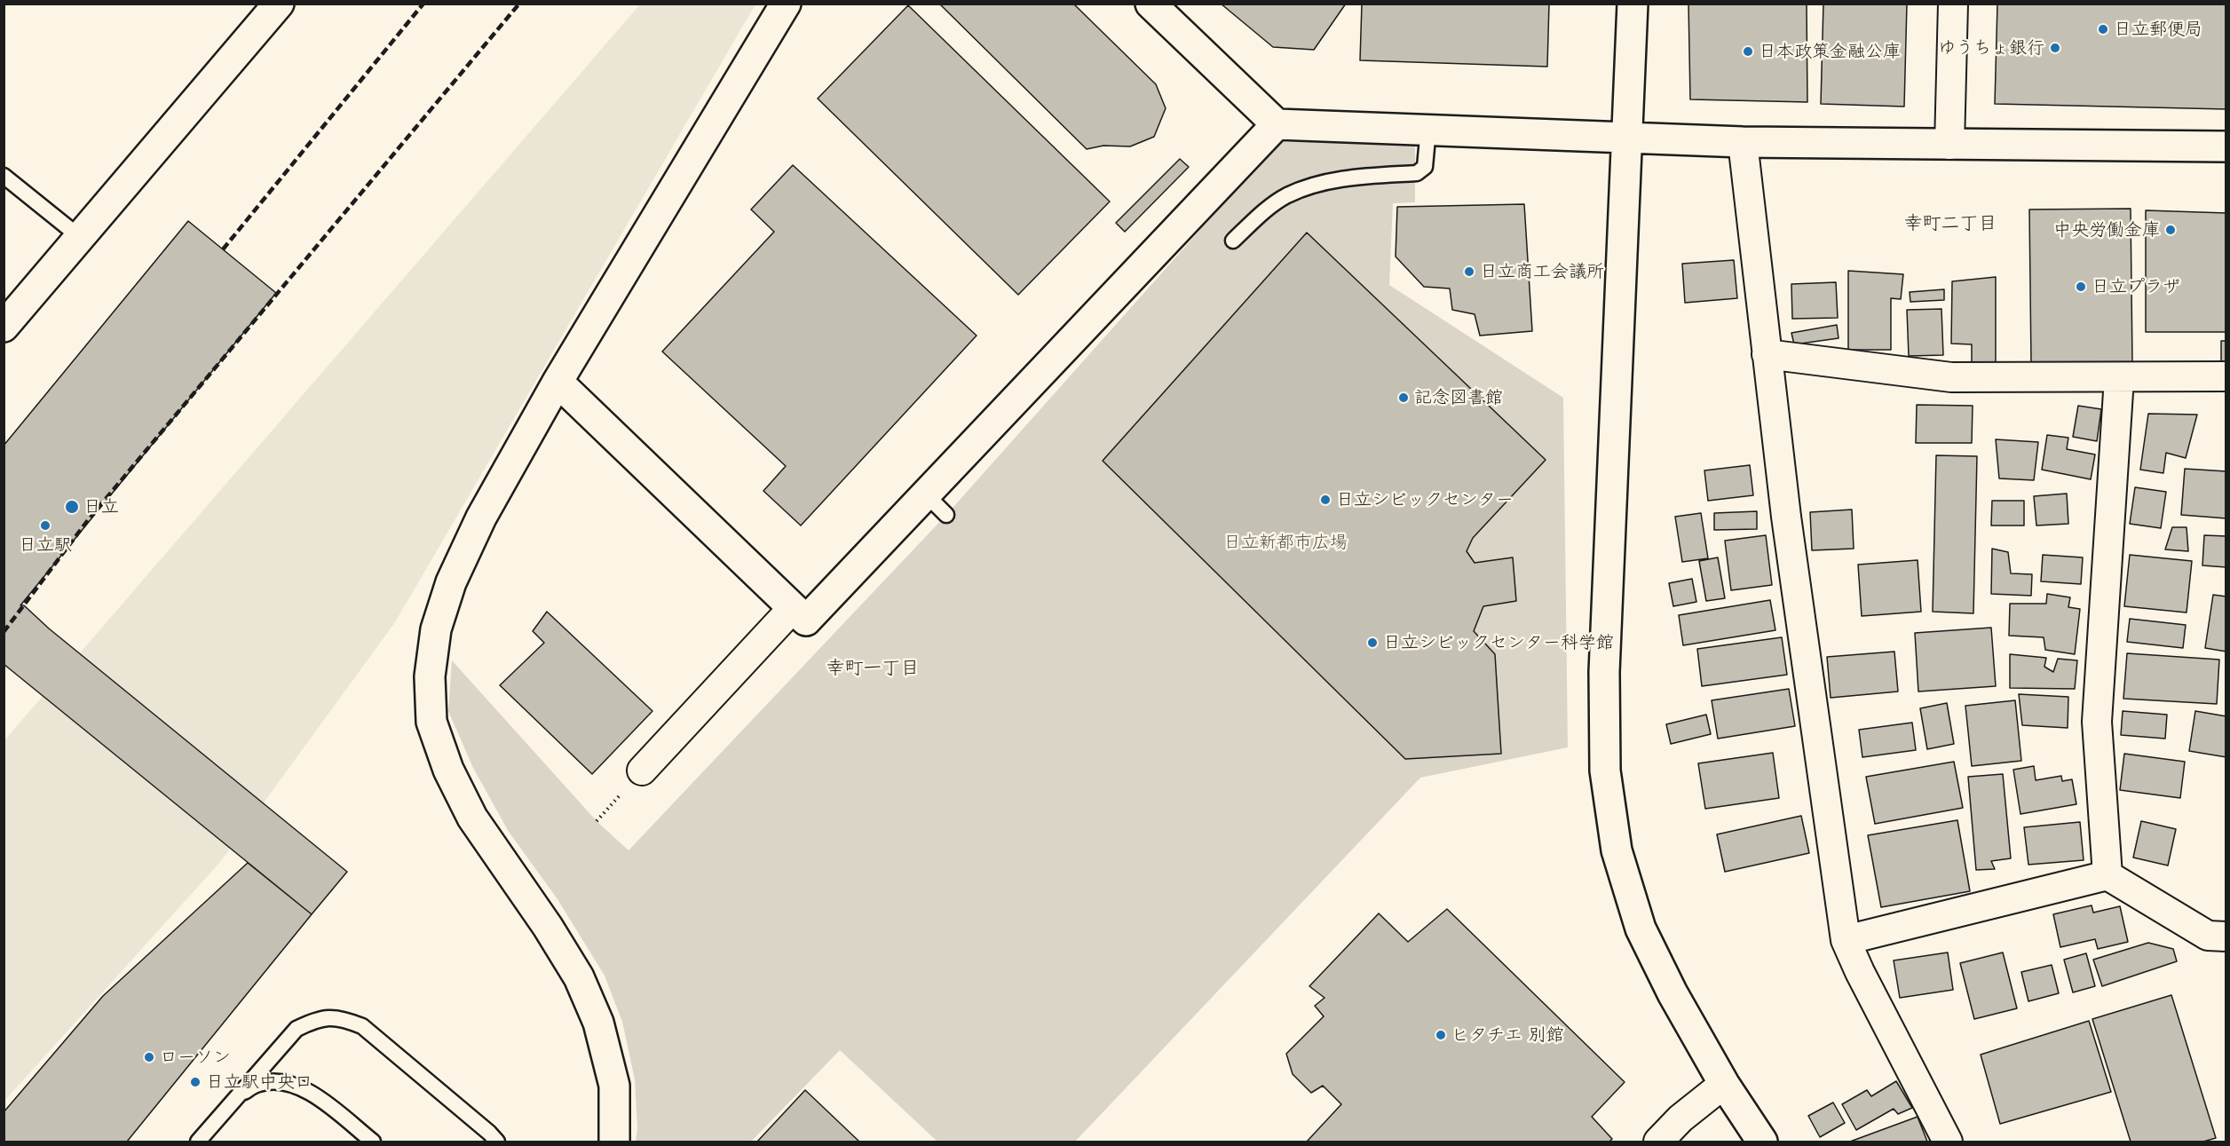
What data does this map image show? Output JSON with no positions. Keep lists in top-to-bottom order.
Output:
{
  "districts": ["幸町二丁目", "幸町一丁目"],
  "parks": ["日立新都市広場"],
  "places": [
    "日立郵便局",
    "ゆうちょ銀行",
    "日本政策金融公庫",
    "中央労働金庫",
    "日立商工会議所",
    "日立プラザ",
    "記念図書館",
    "日立シビックセンター",
    "日立",
    "日立駅",
    "日立シビックセンター科学館",
    "ヒタチエ 別館",
    "ローソン",
    "日立駅中央口"
  ]
}
